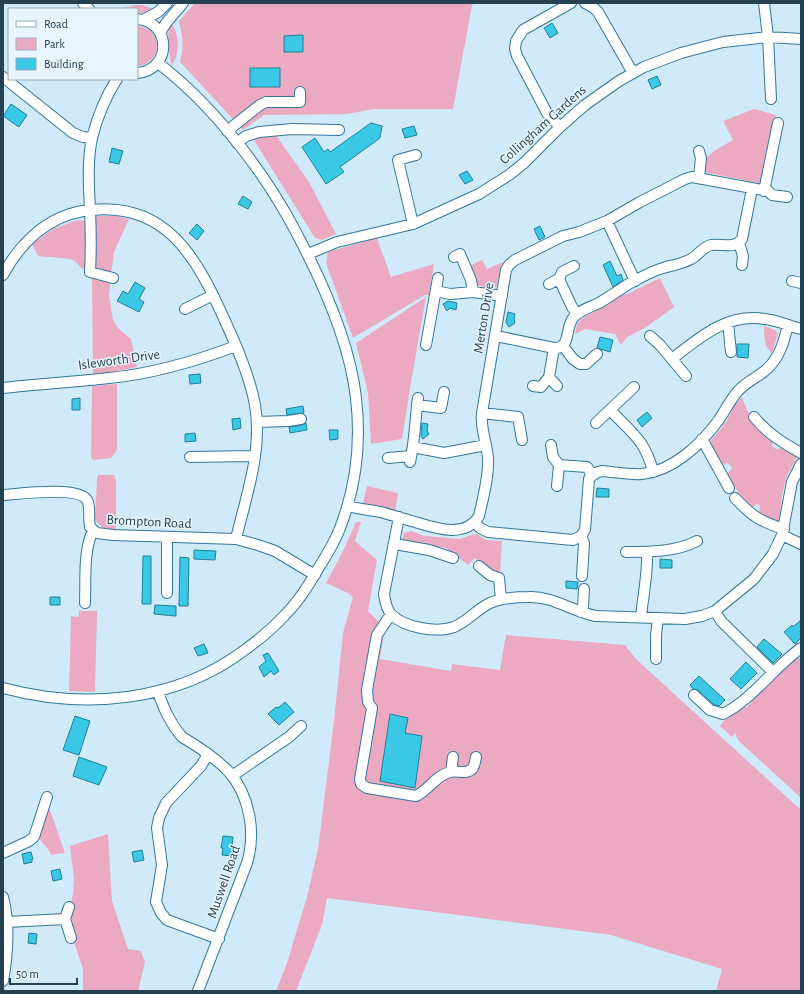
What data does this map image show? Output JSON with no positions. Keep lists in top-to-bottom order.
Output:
{
  "streets": {
    "street": [
      "Collingham Gardens",
      "Merton Drive",
      "Isleworth Drive",
      "Brompton Road",
      "Muswell Road"
    ]
  },
  "legend": ["Road", "Park", "Building"],
  "scale_bar": "50 m"
}
